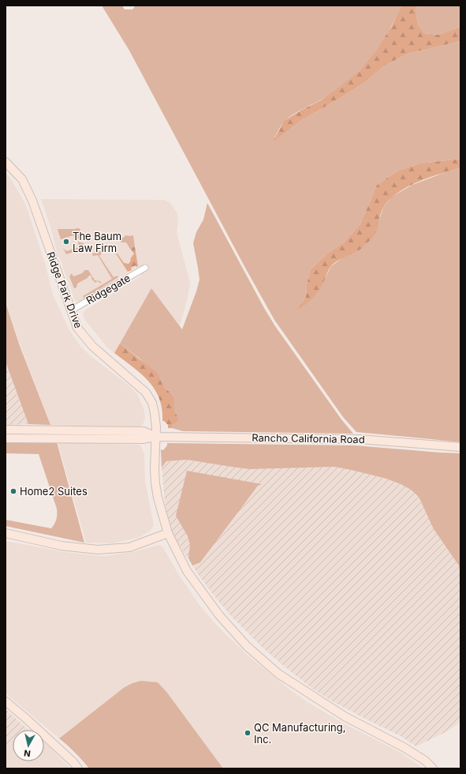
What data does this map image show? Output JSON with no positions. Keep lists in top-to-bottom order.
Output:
{
  "streets": {
    "street": ["Ridgegate", "Ridge Park Drive", "Rancho California Road"]
  },
  "crossings": [
    ["Ridgegate", "Ridge Park Drive"],
    ["Ridge Park Drive", "Rancho California Road"]
  ],
  "places": ["The Baum Law Firm", "Home2 Suites", "QC Manufacturing, Inc."],
  "north": "bottom"
}
